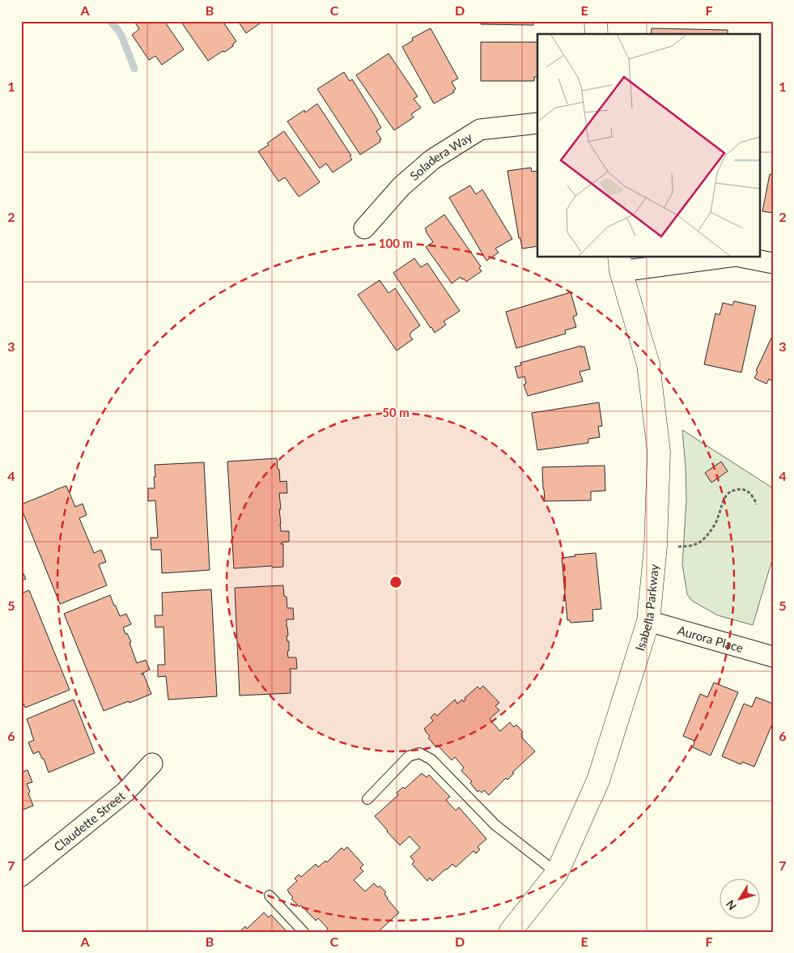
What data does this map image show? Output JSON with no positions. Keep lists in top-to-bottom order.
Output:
{
  "streets": {
    "street": [
      "Soladera Way",
      "Isabella Parkway",
      "Aurora Place",
      "Claudette Street"
    ]
  },
  "crossings": [
    ["Isabella Parkway", "Aurora Place"]
  ],
  "north": "bottom left",
  "grid": {
    "columns": [
      "A",
      "B",
      "C",
      "D",
      "E",
      "F"
    ],
    "rows": [
      "1",
      "2",
      "3",
      "4",
      "5",
      "6",
      "7"
    ]
  },
  "rings": ["100 m", "50 m"]
}
